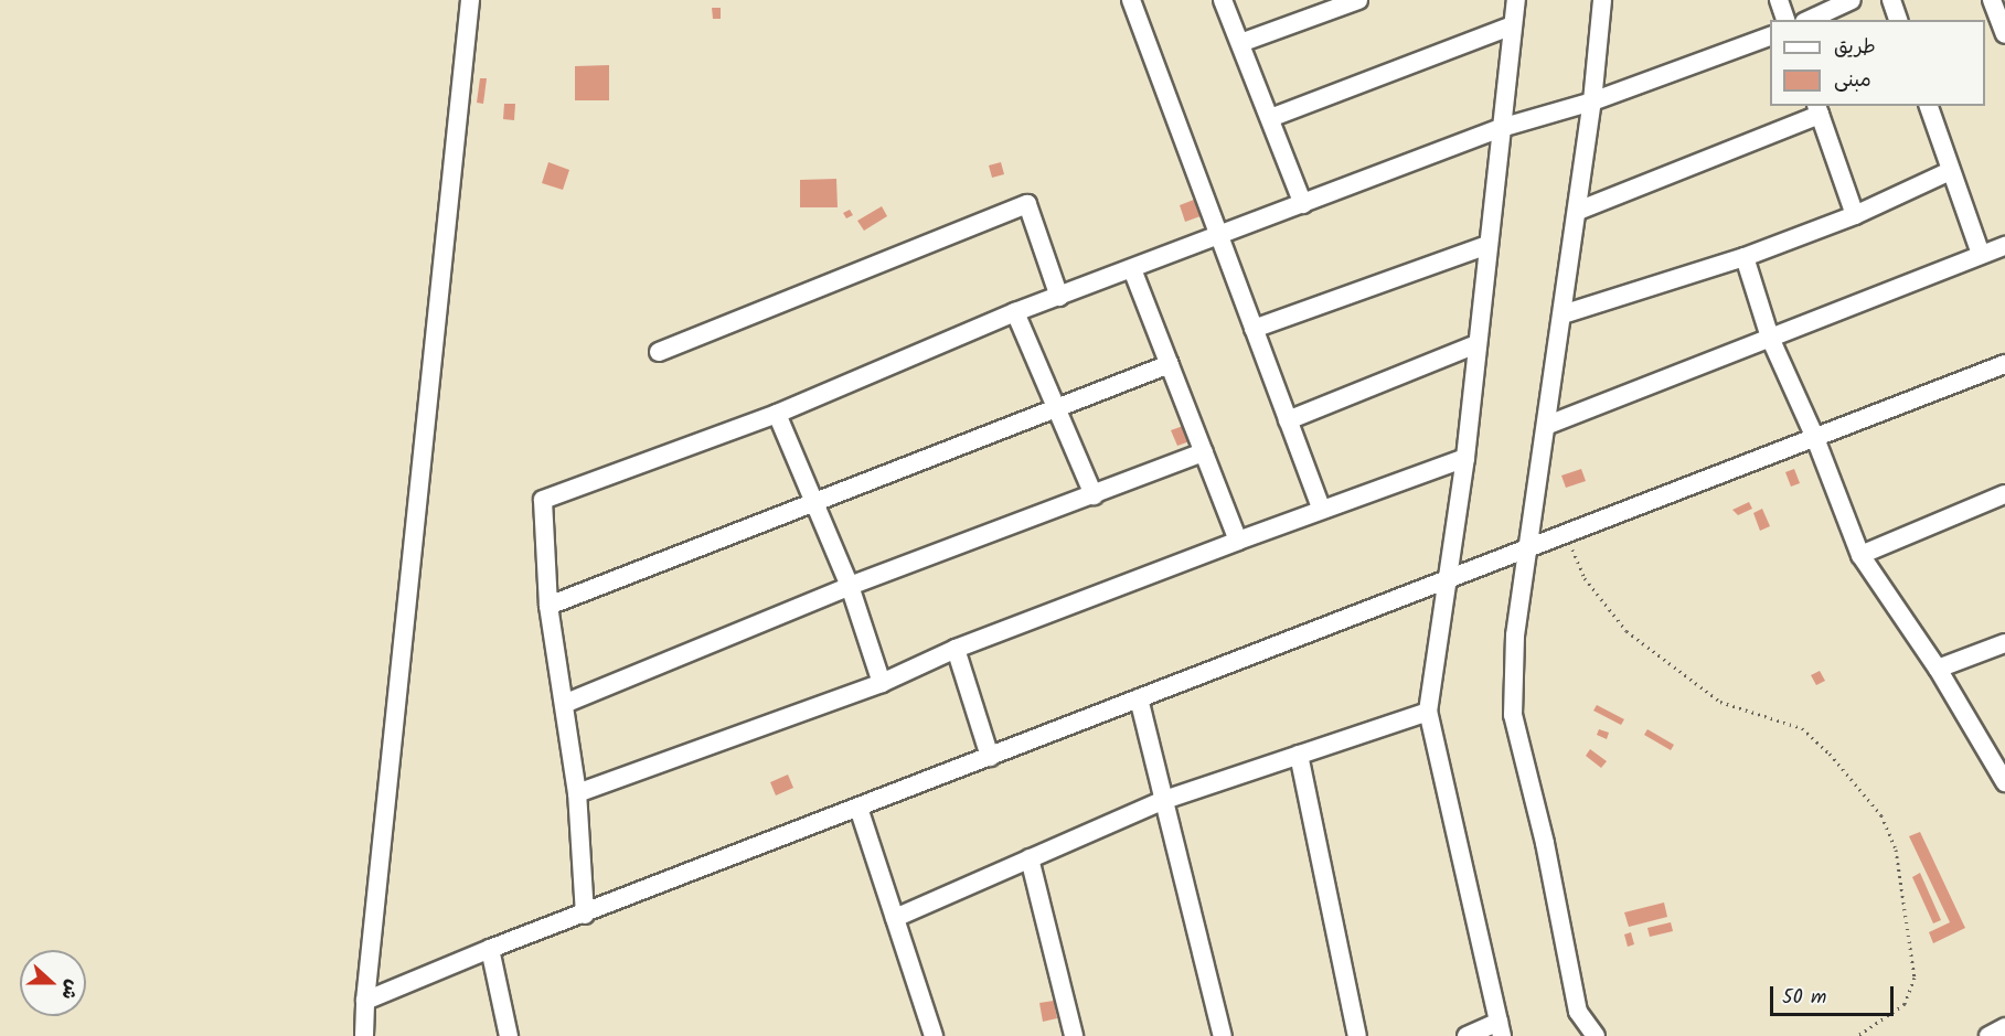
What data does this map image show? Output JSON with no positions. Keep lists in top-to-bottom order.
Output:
{
  "legend": ["طريق", "مبنى"],
  "scale_bar": "50 m",
  "north": "right"
}
